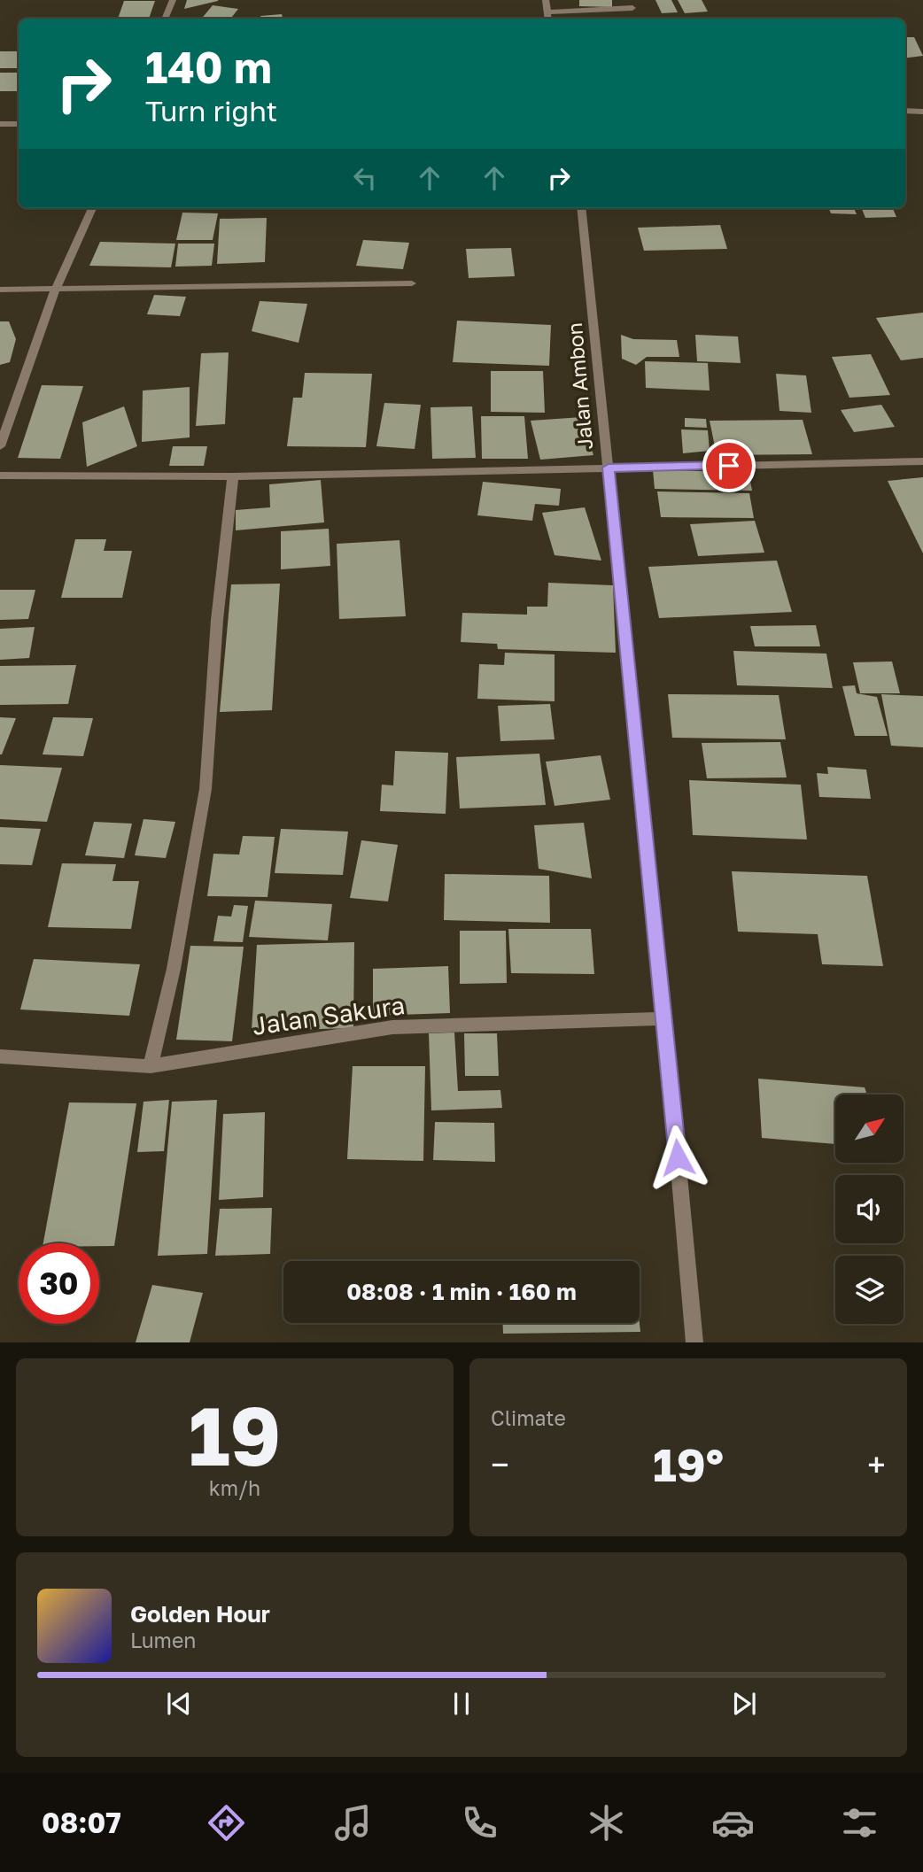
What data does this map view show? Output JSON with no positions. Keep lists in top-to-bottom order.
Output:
{
  "streets": {
    "street": ["Jalan Ambon", "Jalan Sakura"]
  },
  "crossings": [
    ["Jalan Ambon", "Jalan Sakura"]
  ],
  "north": "top right",
  "page": {
    "turn": ["140 m", "Turn right"],
    "limit": "30",
    "trip": "08:08 · 1 min · 160 m",
    "tile": [
      ["19", "km/h"],
      "Climate"
    ],
    "heat": ["−", "19°", "+"],
    "song": ["Golden Hour", "Lumen"],
    "tabs": "08:07"
  }
}
